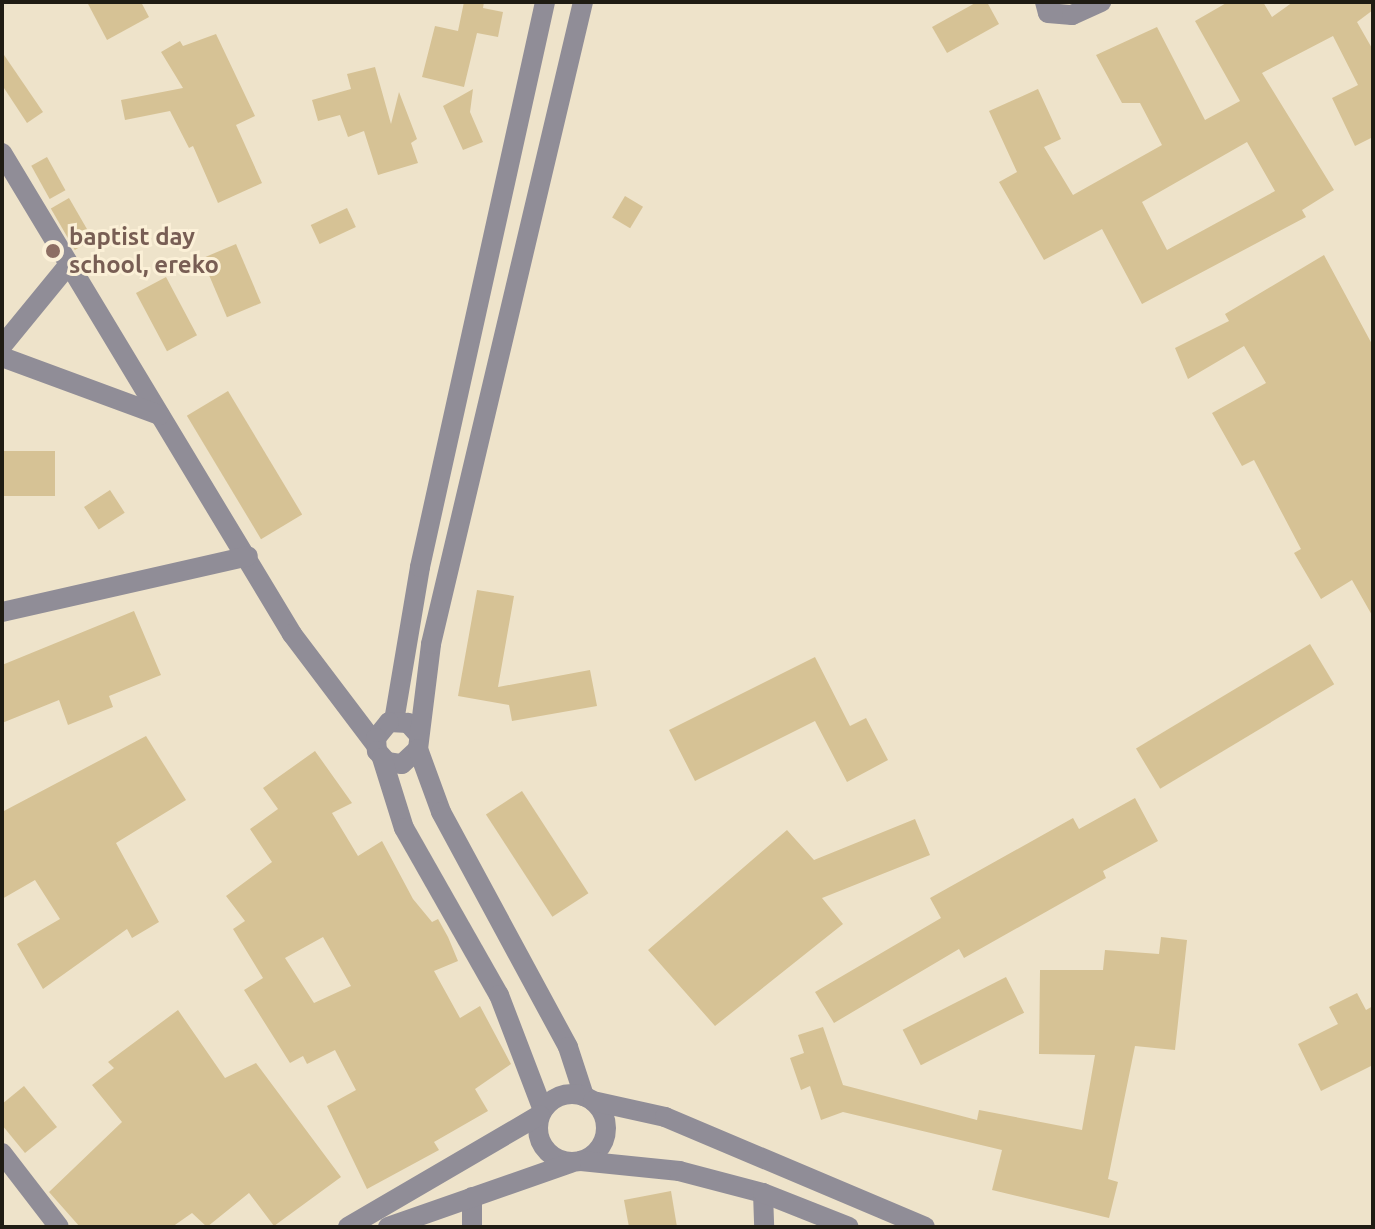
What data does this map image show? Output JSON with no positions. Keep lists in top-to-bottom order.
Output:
{
  "places": ["baptist day school, ereko"]
}
